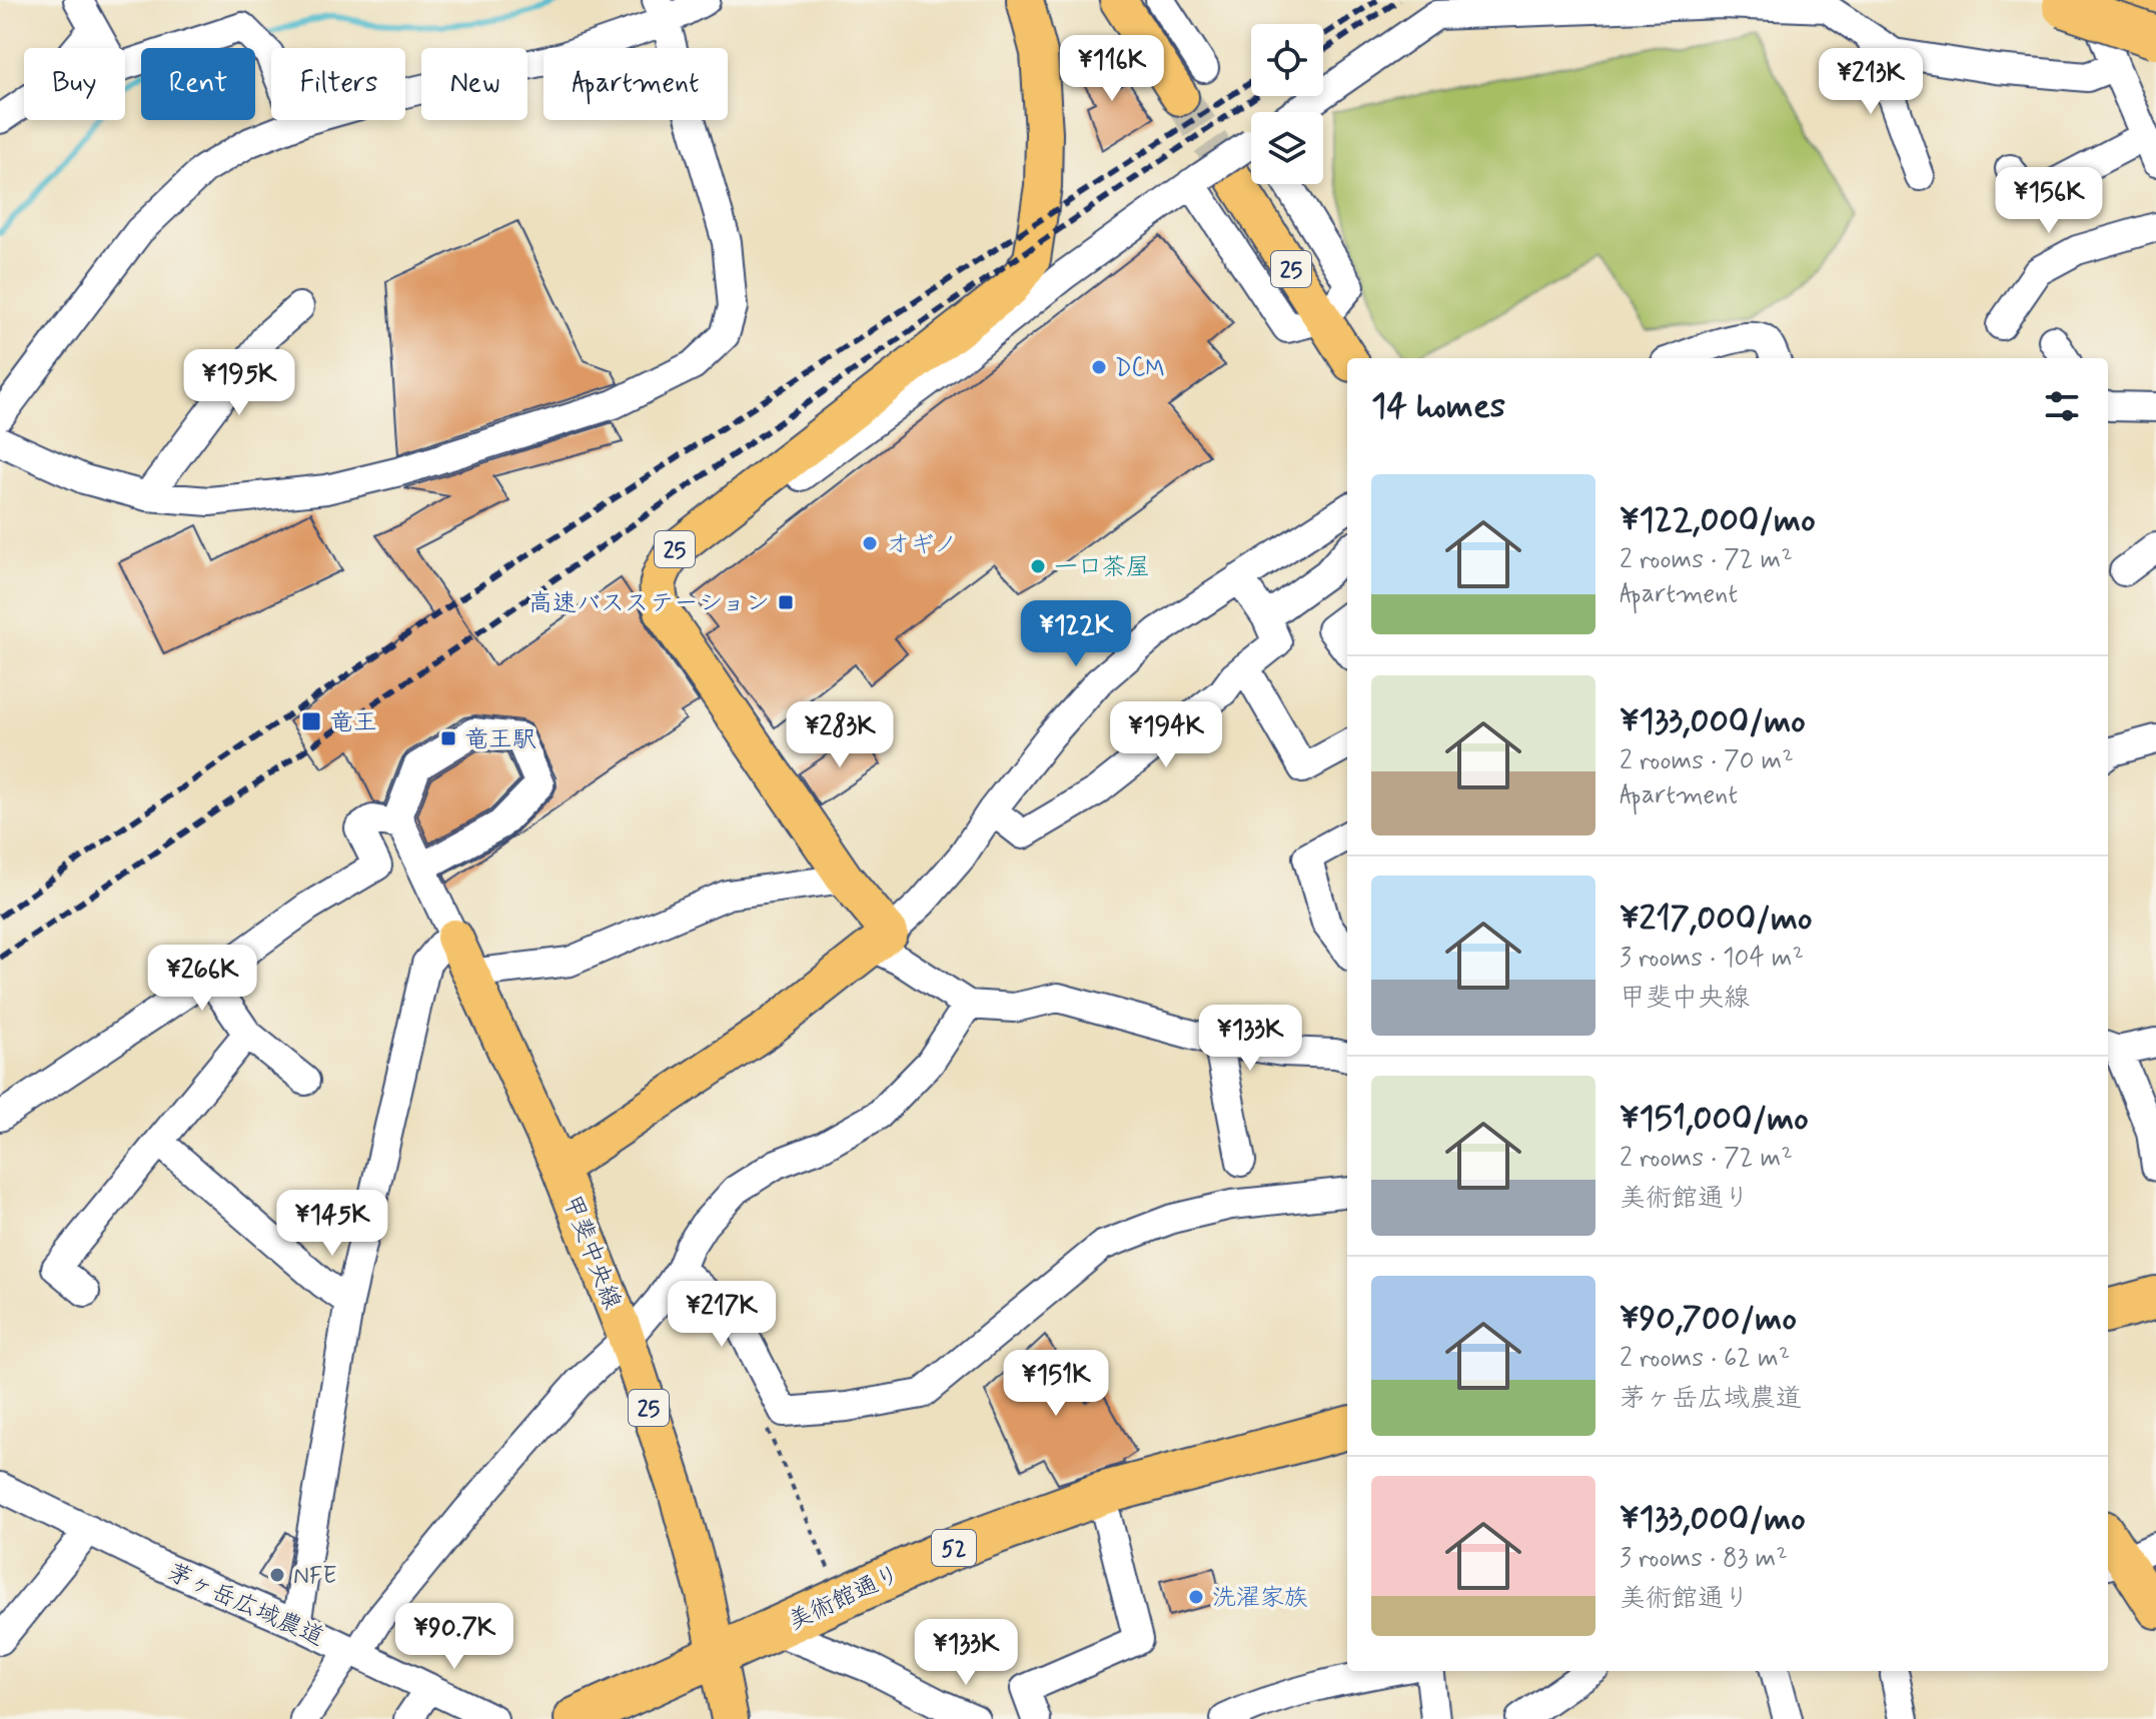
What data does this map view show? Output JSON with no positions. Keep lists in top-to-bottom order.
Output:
{
  "streets": {
    "highway": ["52", "美術館通り"],
    "main road": ["25", "甲斐中央線"],
    "street": ["茅ヶ岳広域農道"]
  },
  "crossings": [
    ["甲斐中央線", "美術館通り"]
  ],
  "places": {
    "other": [
      "DCM",
      "オギノ",
      "一口茶屋",
      "NFE",
      "洗濯家族"
    ],
    "transit": ["高速バスステーション", "竜王", "竜王駅"]
  },
  "page": {
    "price": [
      "¥116K",
      "¥213K",
      "¥156K",
      "¥195K",
      "¥122K",
      "¥283K",
      "¥194K",
      "¥266K",
      "¥133K",
      "¥145K",
      "¥217K",
      "¥151K",
      "¥90.7K",
      "¥133K"
    ],
    "chip": [
      "Buy",
      "Rent",
      "Filters",
      "New",
      "Apartment"
    ],
    "heading": "14 homes",
    "list": [
      {
        "name": "¥122,000/mo",
        "note": "2 rooms · 72 m² · Apartment"
      },
      {
        "name": "¥133,000/mo",
        "note": "2 rooms · 70 m² · Apartment"
      },
      {
        "name": "¥217,000/mo",
        "note": "3 rooms · 104 m² · 甲斐中央線"
      },
      {
        "name": "¥151,000/mo",
        "note": "2 rooms · 72 m² · 美術館通り"
      },
      {
        "name": "¥90,700/mo",
        "note": "2 rooms · 62 m² · 茅ヶ岳広域農道"
      },
      {
        "name": "¥133,000/mo",
        "note": "3 rooms · 83 m² · 美術館通り"
      }
    ]
  }
}
